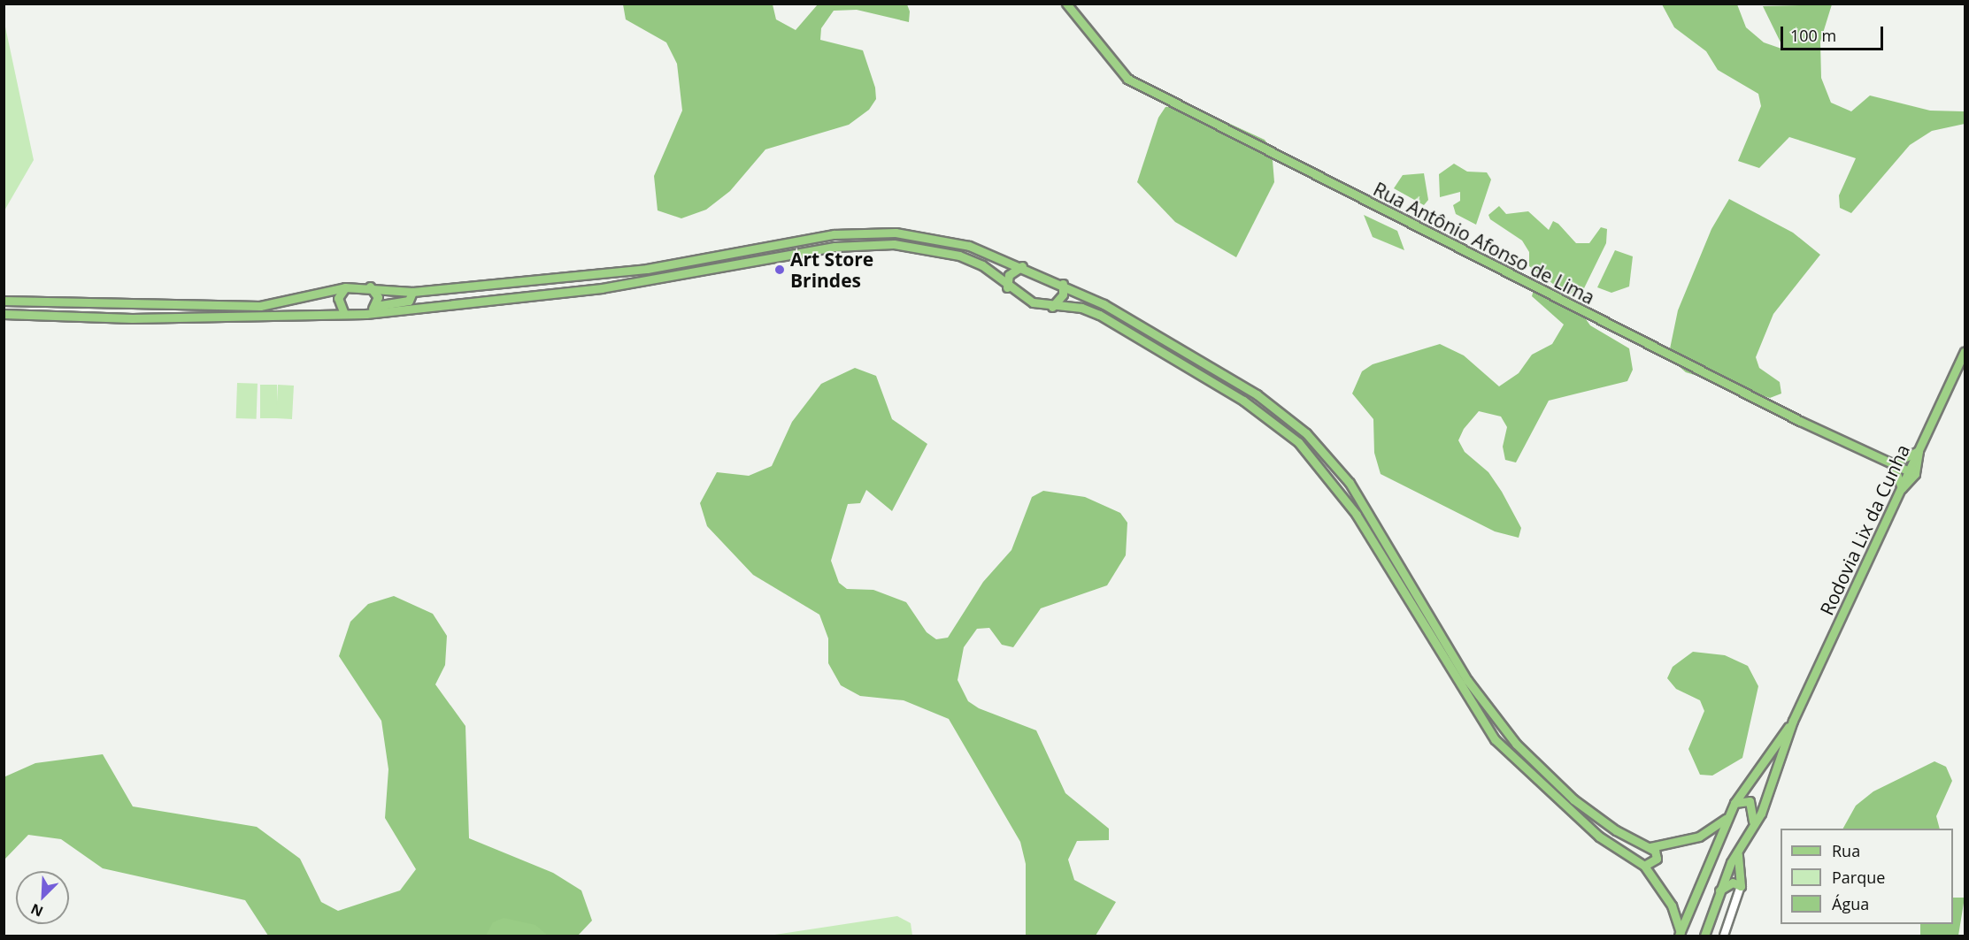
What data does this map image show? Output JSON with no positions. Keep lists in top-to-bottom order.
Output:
{
  "streets": {
    "main road": ["Rua Antônio Afonso de Lima", "Rodovia Lix da Cunha"]
  },
  "crossings": [
    ["Rua Antônio Afonso de Lima", "Rodovia Lix da Cunha"]
  ],
  "places": ["Art Store Brindes"],
  "legend": ["Rua", "Parque", "Água"],
  "scale_bar": "100 m",
  "north": "bottom left"
}
